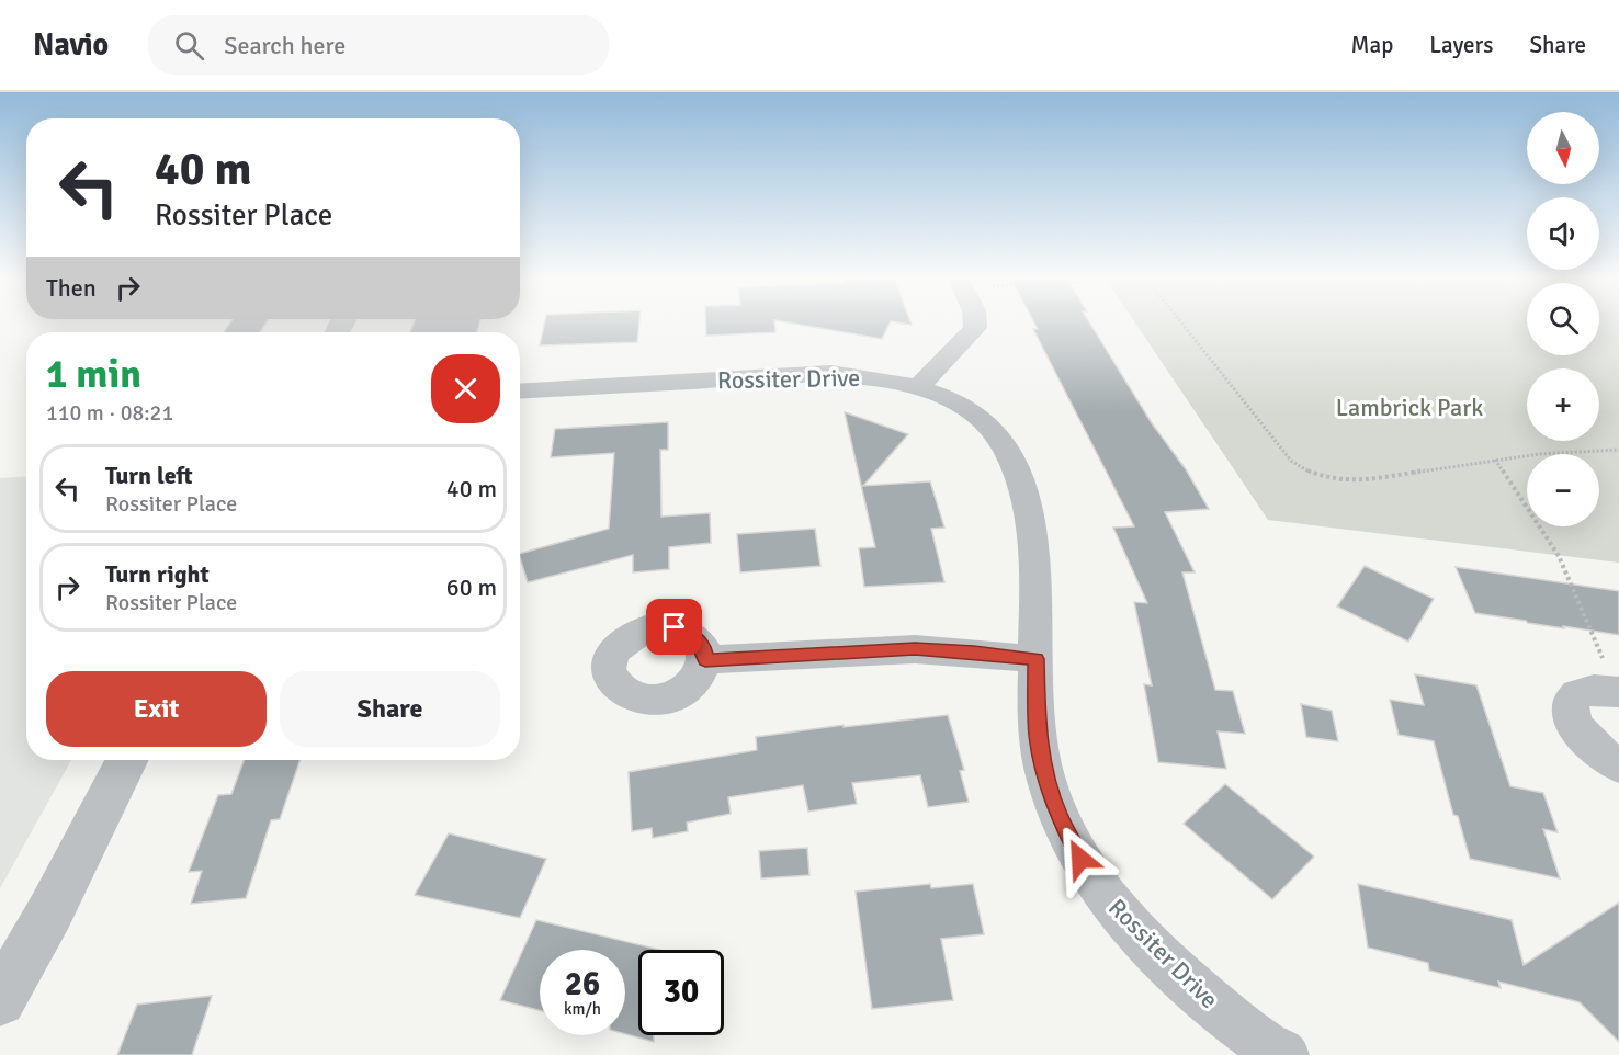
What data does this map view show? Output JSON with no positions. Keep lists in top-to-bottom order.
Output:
{
  "streets": {
    "street": ["Rossiter Drive"]
  },
  "parks": ["Lambrick Park"],
  "north": "bottom",
  "page": {
    "header": "Navio",
    "search": "Search here",
    "nav": ["Map", "Layers", "Share"],
    "map_buttons": ["+", "−"],
    "turn": ["40 m", "Rossiter Place"],
    "then": "Then",
    "heading": ["1 min", "110 m · 08:21"],
    "list": [
      {
        "name": "Turn left",
        "note": "Rossiter Place",
        "value": "40 m"
      },
      {
        "name": "Turn right",
        "note": "Rossiter Place",
        "value": "60 m"
      }
    ],
    "buttons": ["Exit", "Share"],
    "speed": "26 km/h",
    "limit": "30"
  }
}
